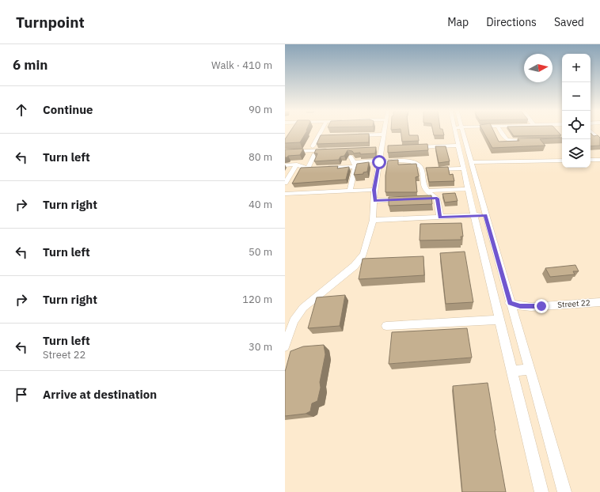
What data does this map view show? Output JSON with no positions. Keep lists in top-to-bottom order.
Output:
{
  "streets": {
    "street": ["Street 22"]
  },
  "north": "right",
  "page": {
    "header": "Turnpoint",
    "nav": ["Map", "Directions", "Saved"],
    "heading": ["6 min", "Walk · 410 m"],
    "map_buttons": ["+", "−"],
    "list": [
      ["Continue", "90 m"],
      ["Turn left", "80 m"],
      ["Turn right", "40 m"],
      ["Turn left", "50 m"],
      ["Turn right", "120 m"],
      ["Turn left", "Street 22", "30 m"],
      "Arrive at destination"
    ]
  }
}
